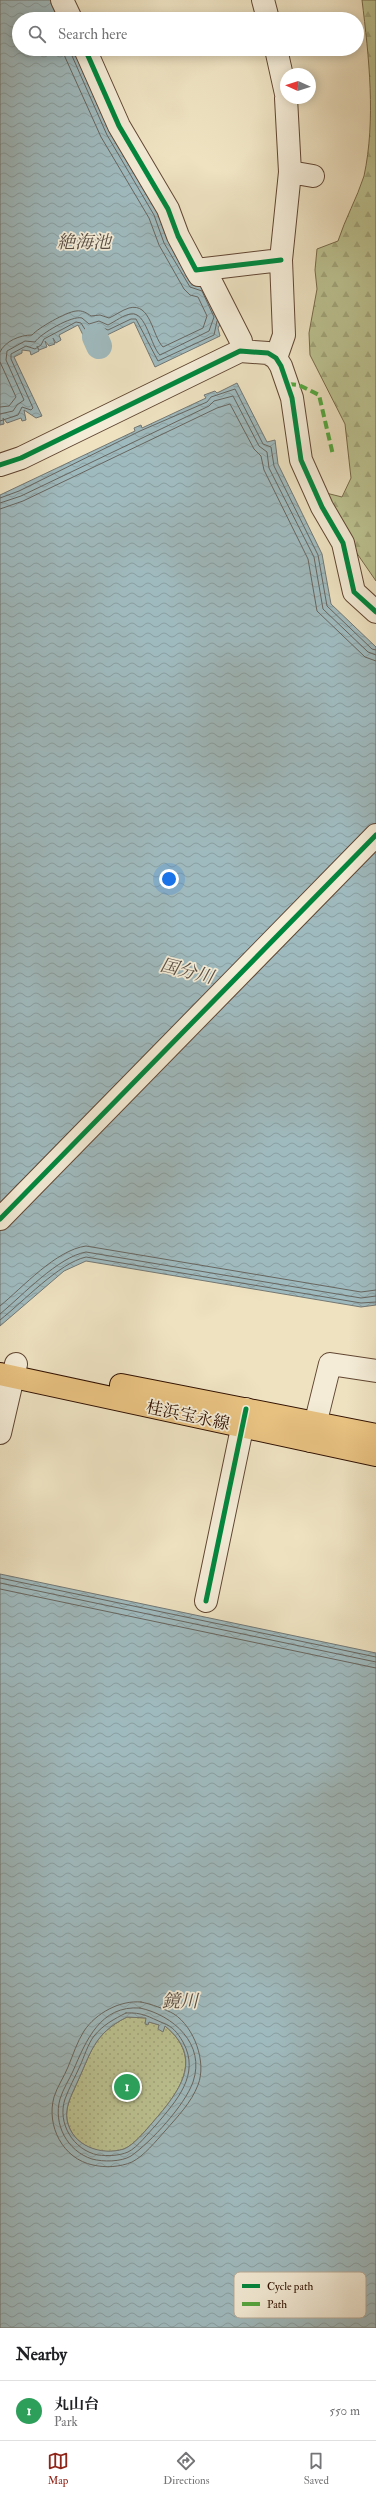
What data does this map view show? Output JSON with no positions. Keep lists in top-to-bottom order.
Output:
{
  "streets": {
    "main road": ["桂浜宝永線"]
  },
  "water": ["絶海池", "国分川", "鏡川"],
  "legend": ["Cycle path", "Path"],
  "north": "left",
  "page": {
    "search": "Search here",
    "pins": "1",
    "heading": "Nearby",
    "list": [
      {
        "mark": "1",
        "name": "丸山台",
        "note": "Park",
        "value": "550 m"
      }
    ],
    "nav": ["Map", "Directions", "Saved"]
  }
}
